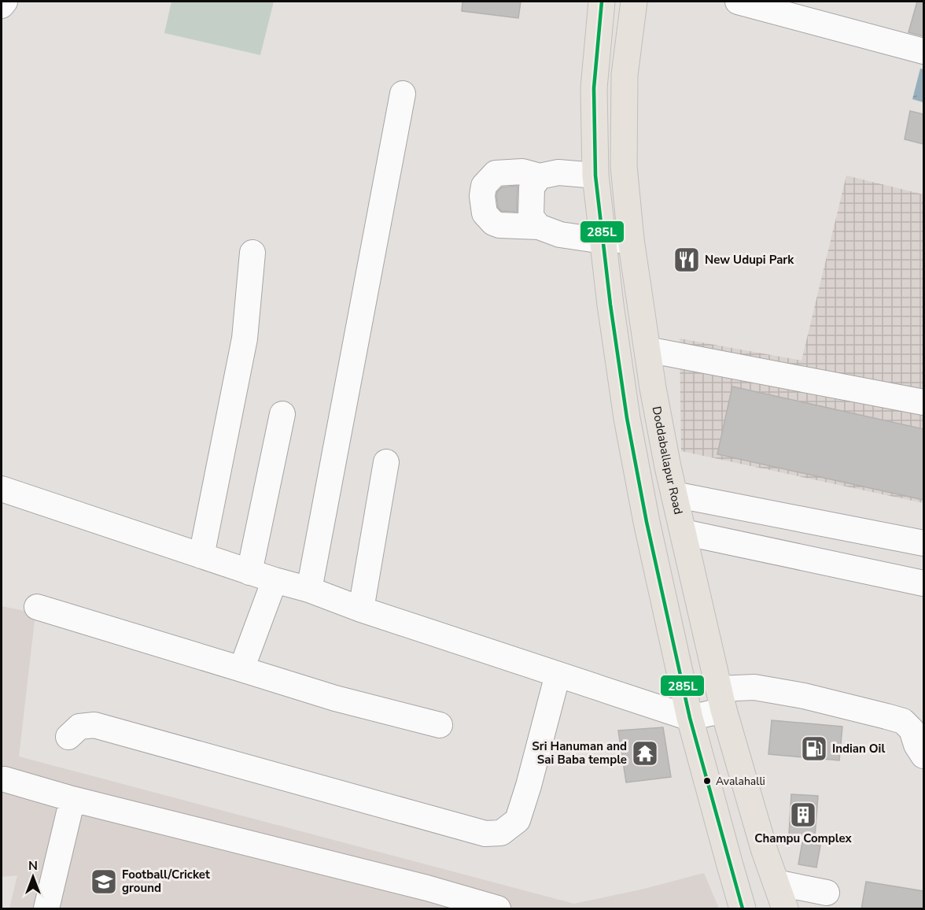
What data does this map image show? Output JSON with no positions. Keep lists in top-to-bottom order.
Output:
{
  "streets": {
    "main road": ["Doddaballapur Road"]
  },
  "places": {
    "restaurant": ["New Udupi Park"],
    "fuel station": ["Indian Oil"],
    "temple": ["Sri Hanuman and Sai Baba temple"],
    "other": ["Avalahalli"],
    "building": ["Champu Complex"],
    "school or university": ["Football/Cricket ground"]
  },
  "lines": ["transit line 285L"],
  "north": "top"
}
